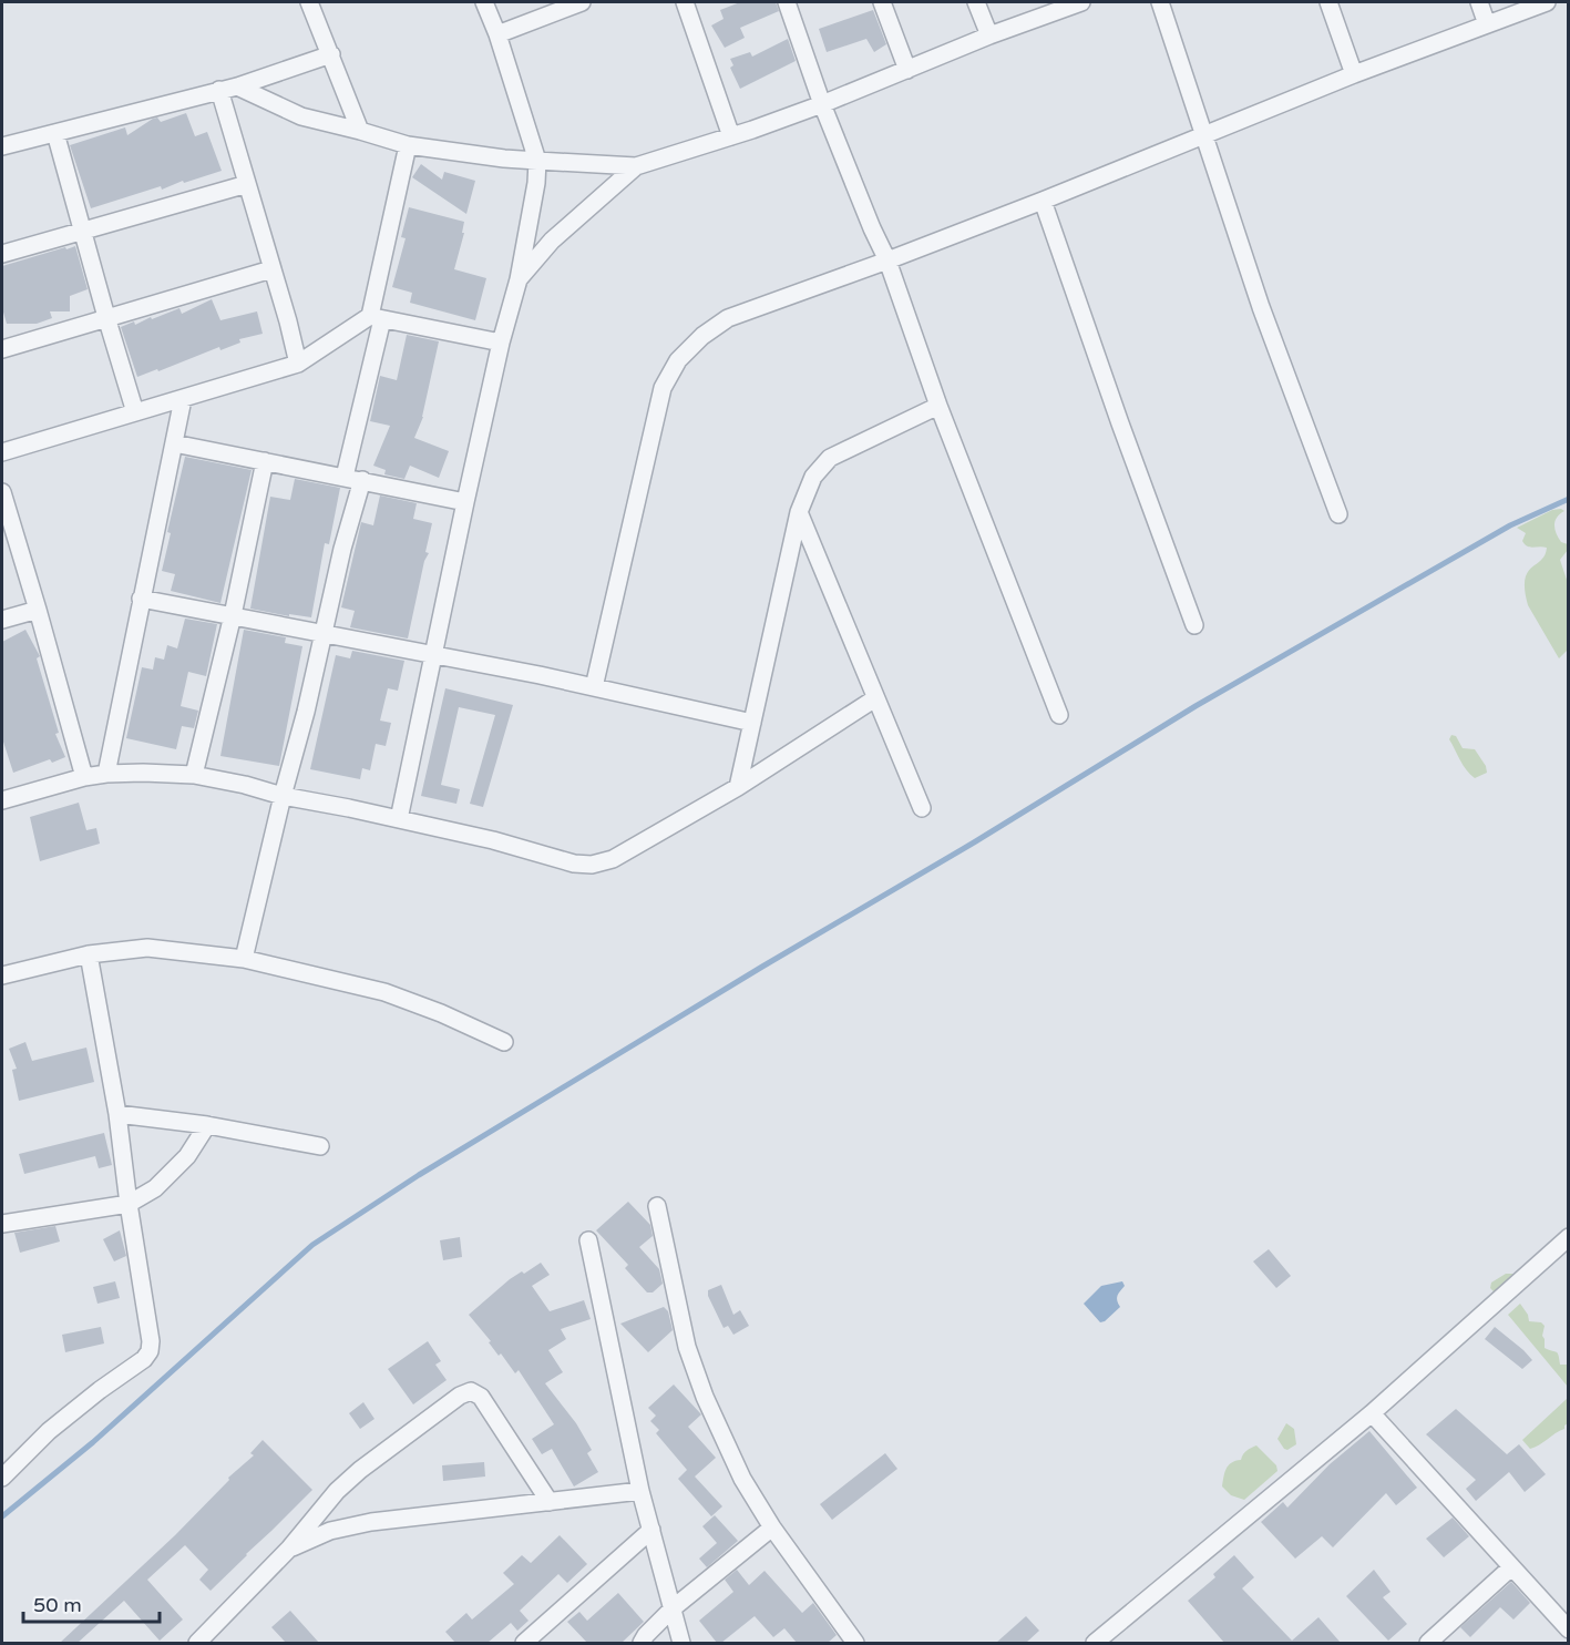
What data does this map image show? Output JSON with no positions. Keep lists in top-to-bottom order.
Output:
{
  "scale_bar": "50 m"
}
